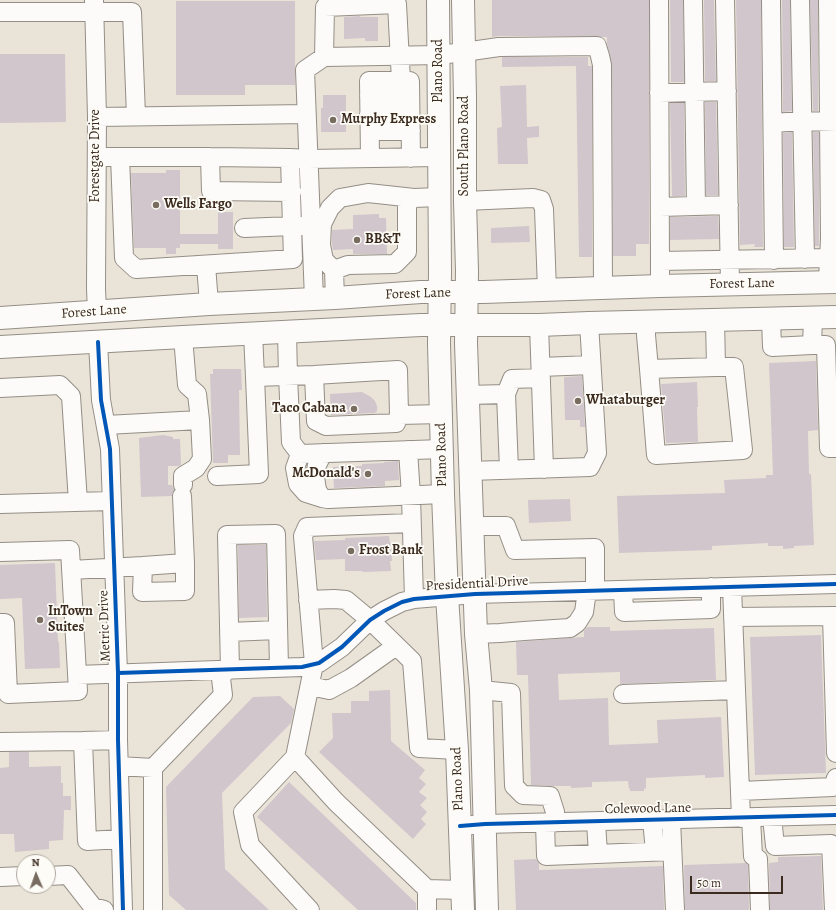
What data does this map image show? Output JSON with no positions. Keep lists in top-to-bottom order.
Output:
{
  "streets": {
    "main road": ["Plano Road", "South Plano Road", "Forest Lane"],
    "street": [
      "Forestgate Drive",
      "Presidential Drive",
      "Metric Drive",
      "Colewood Lane"
    ]
  },
  "crossings": [
    ["Plano Road", "South Plano Road"],
    ["Plano Road", "Forest Lane"],
    ["Plano Road", "Presidential Drive"],
    ["Plano Road", "Colewood Lane"],
    ["South Plano Road", "Forest Lane"],
    ["Forestgate Drive", "Forest Lane"],
    ["Forest Lane", "Metric Drive"],
    ["Presidential Drive", "Metric Drive"]
  ],
  "places": [
    "Murphy Express",
    "Wells Fargo",
    "BB&T",
    "Whataburger",
    "Taco Cabana",
    "McDonald's",
    "Frost Bank",
    "InTown Suites"
  ],
  "scale_bar": "50 m",
  "north": "top"
}
